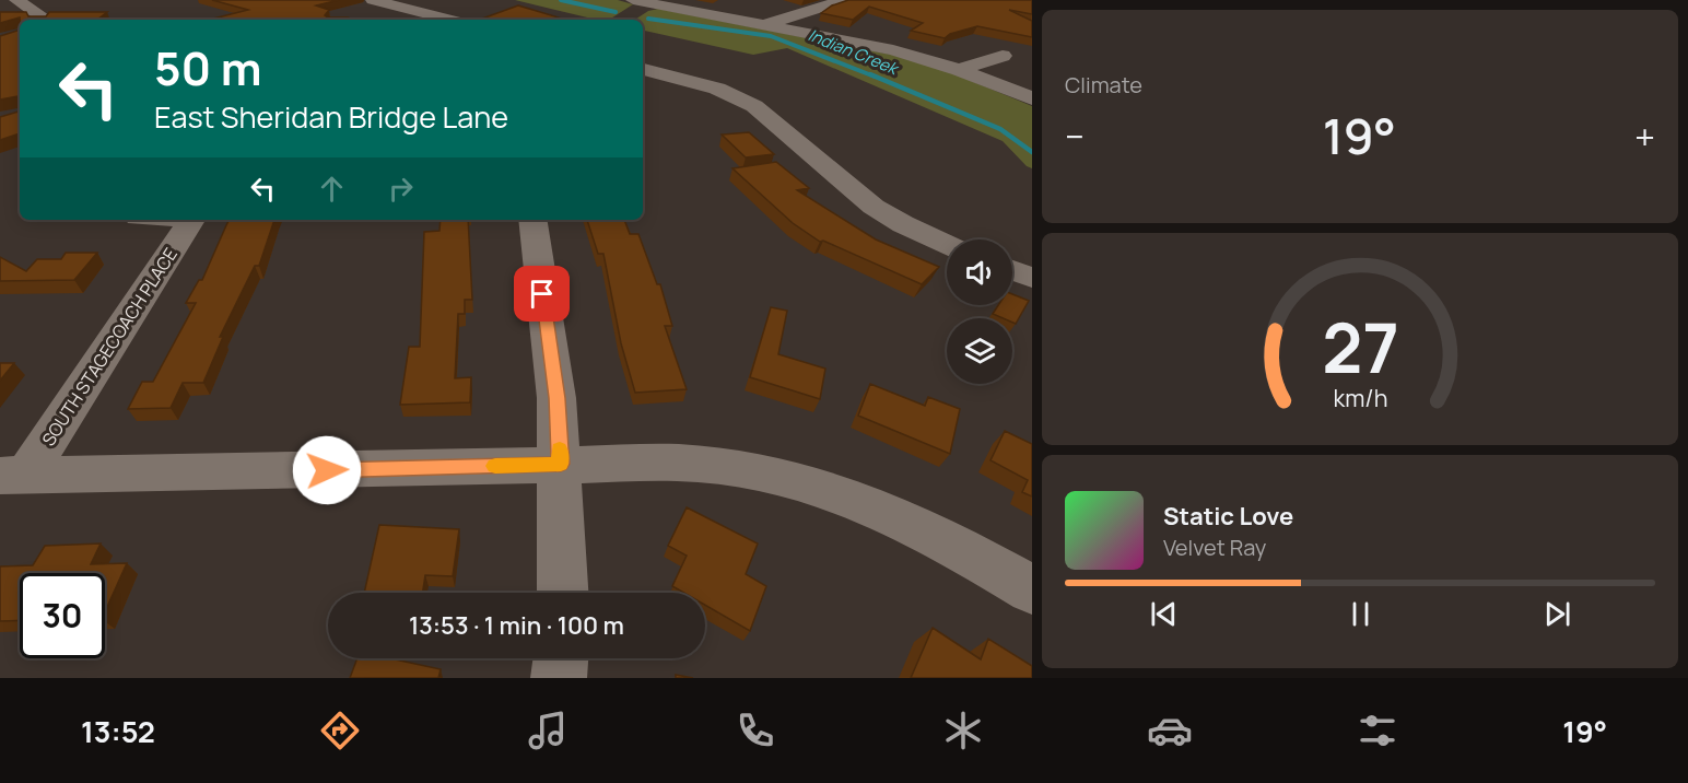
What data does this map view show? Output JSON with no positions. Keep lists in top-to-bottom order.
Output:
{
  "streets": {
    "street": ["SOUTH STAGECOACH PLACE"]
  },
  "water": ["Indian Creek"],
  "page": {
    "tile": "Climate",
    "turn": ["50 m", "East Sheridan Bridge Lane"],
    "heat": ["−", "19°", "+"],
    "song": ["Static Love", "Velvet Ray"],
    "limit": "30",
    "trip": "13:53 · 1 min · 100 m",
    "tabs": ["13:52", "19°"],
    "gauge": ["27", "km/h"]
  }
}
